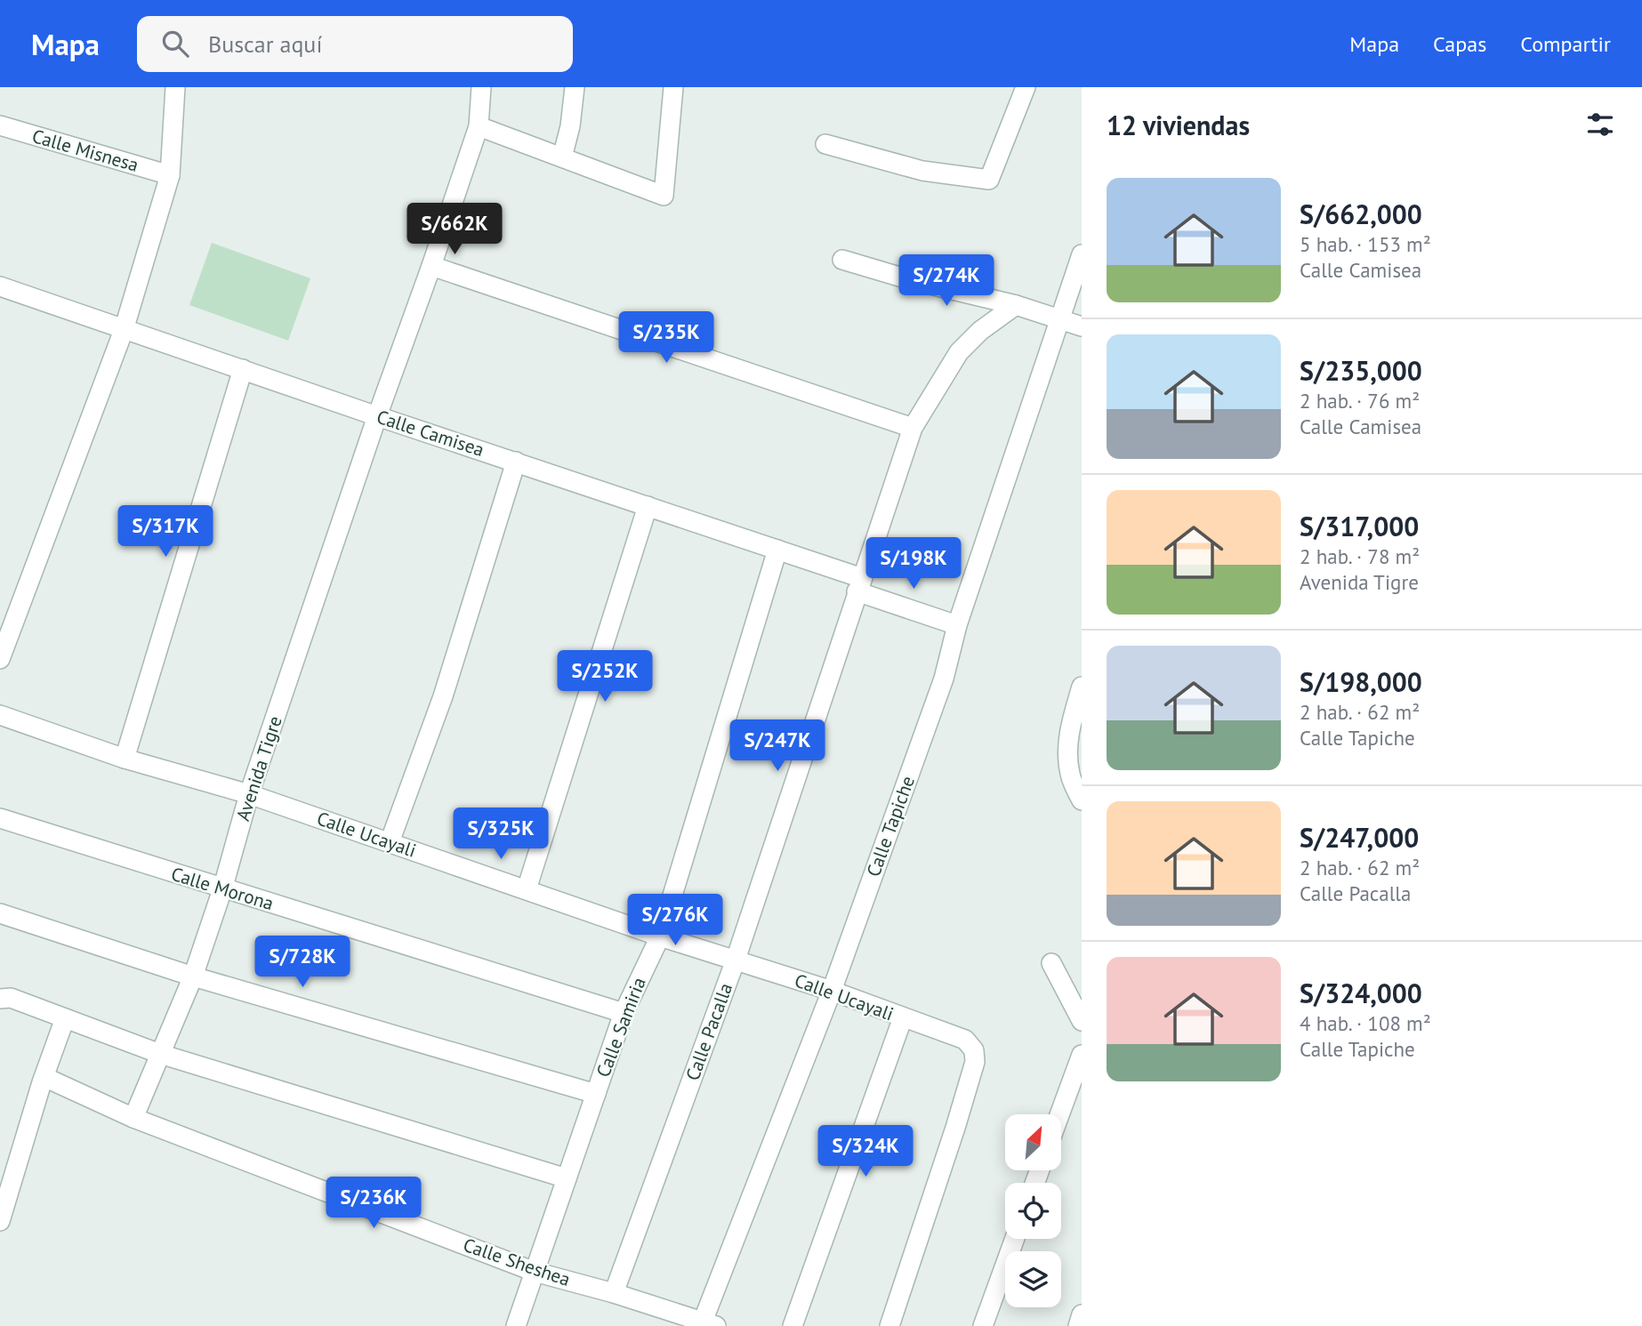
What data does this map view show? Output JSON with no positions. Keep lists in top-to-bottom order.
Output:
{
  "streets": {
    "street": [
      "Calle Misnesa",
      "Calle Camisea",
      "Avenida Tigre",
      "Calle Tapiche",
      "Calle Ucayali",
      "Calle Morona",
      "Calle Samiria",
      "Calle Pacalla",
      "Calle Sheshea"
    ]
  },
  "crossings": [
    ["Calle Camisea", "Avenida Tigre"],
    ["Calle Camisea", "Calle Tapiche"],
    ["Calle Camisea", "Calle Samiria"],
    ["Calle Camisea", "Calle Pacalla"],
    ["Avenida Tigre", "Calle Ucayali"],
    ["Avenida Tigre", "Calle Morona"],
    ["Avenida Tigre", "Calle Sheshea"],
    ["Calle Tapiche", "Calle Ucayali"],
    ["Calle Tapiche", "Calle Sheshea"],
    ["Calle Ucayali", "Calle Samiria"],
    ["Calle Ucayali", "Calle Pacalla"],
    ["Calle Morona", "Calle Samiria"],
    ["Calle Samiria", "Calle Sheshea"],
    ["Calle Pacalla", "Calle Sheshea"]
  ],
  "north": "top right",
  "page": {
    "header": "Mapa",
    "search": "Buscar aquí",
    "nav": ["Mapa", "Capas", "Compartir"],
    "heading": "12 viviendas",
    "list": [
      {
        "name": "S/662,000",
        "note": "5 hab. · 153 m² · Calle Camisea"
      },
      {
        "name": "S/235,000",
        "note": "2 hab. · 76 m² · Calle Camisea"
      },
      {
        "name": "S/317,000",
        "note": "2 hab. · 78 m² · Avenida Tigre"
      },
      {
        "name": "S/198,000",
        "note": "2 hab. · 62 m² · Calle Tapiche"
      },
      {
        "name": "S/247,000",
        "note": "2 hab. · 62 m² · Calle Pacalla"
      },
      {
        "name": "S/324,000",
        "note": "4 hab. · 108 m² · Calle Tapiche"
      }
    ],
    "price": [
      "S/662K",
      "S/274K",
      "S/235K",
      "S/317K",
      "S/198K",
      "S/252K",
      "S/247K",
      "S/325K",
      "S/276K",
      "S/728K",
      "S/324K",
      "S/236K"
    ]
  }
}
